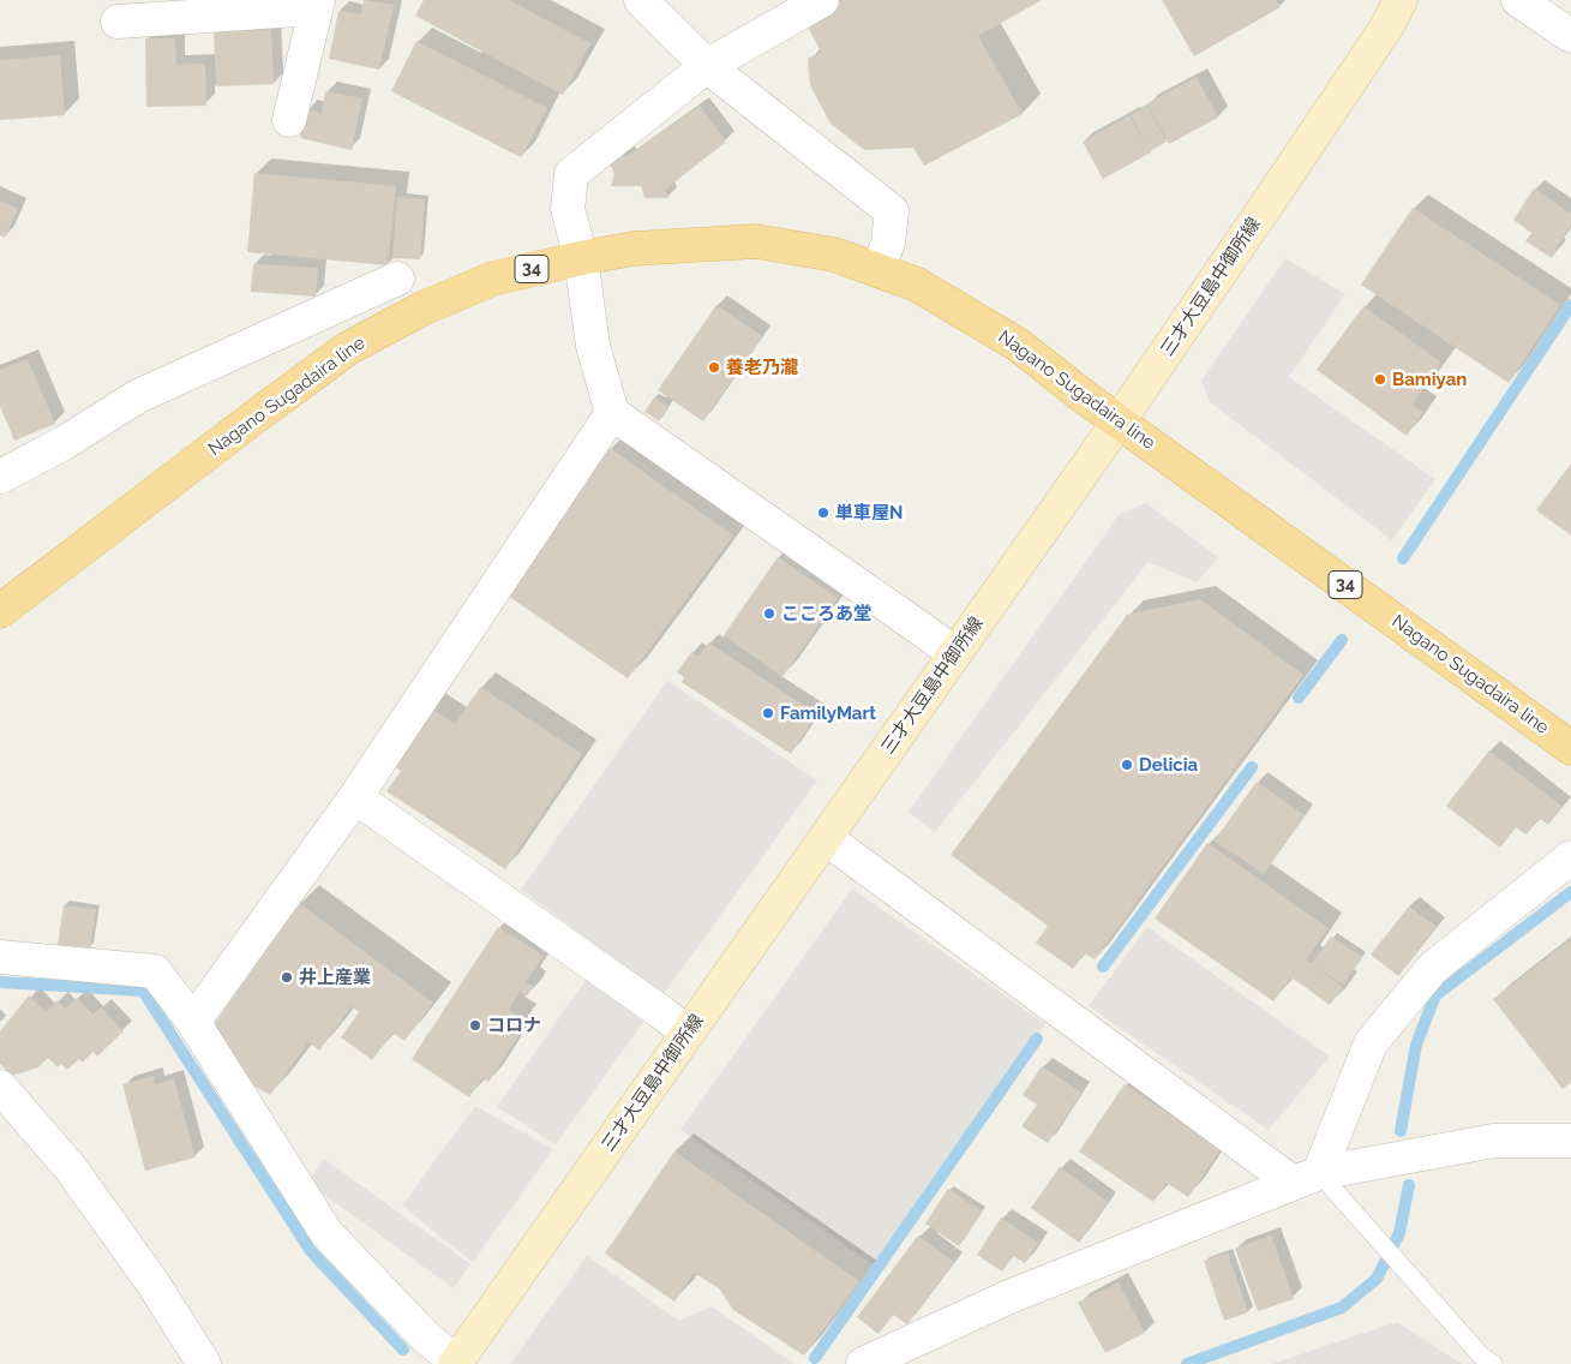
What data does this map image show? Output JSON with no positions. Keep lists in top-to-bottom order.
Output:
{
  "streets": {
    "main road": ["34", "三才大豆島中御所線", "Nagano Sugadaira line"]
  },
  "crossings": [
    ["三才大豆島中御所線", "Nagano Sugadaira line"]
  ],
  "places": [
    "養老乃瀧",
    "Bamiyan",
    "単車屋N",
    "こころあ堂",
    "FamilyMart",
    "Delicia",
    "井上産業",
    "コロナ"
  ]
}
